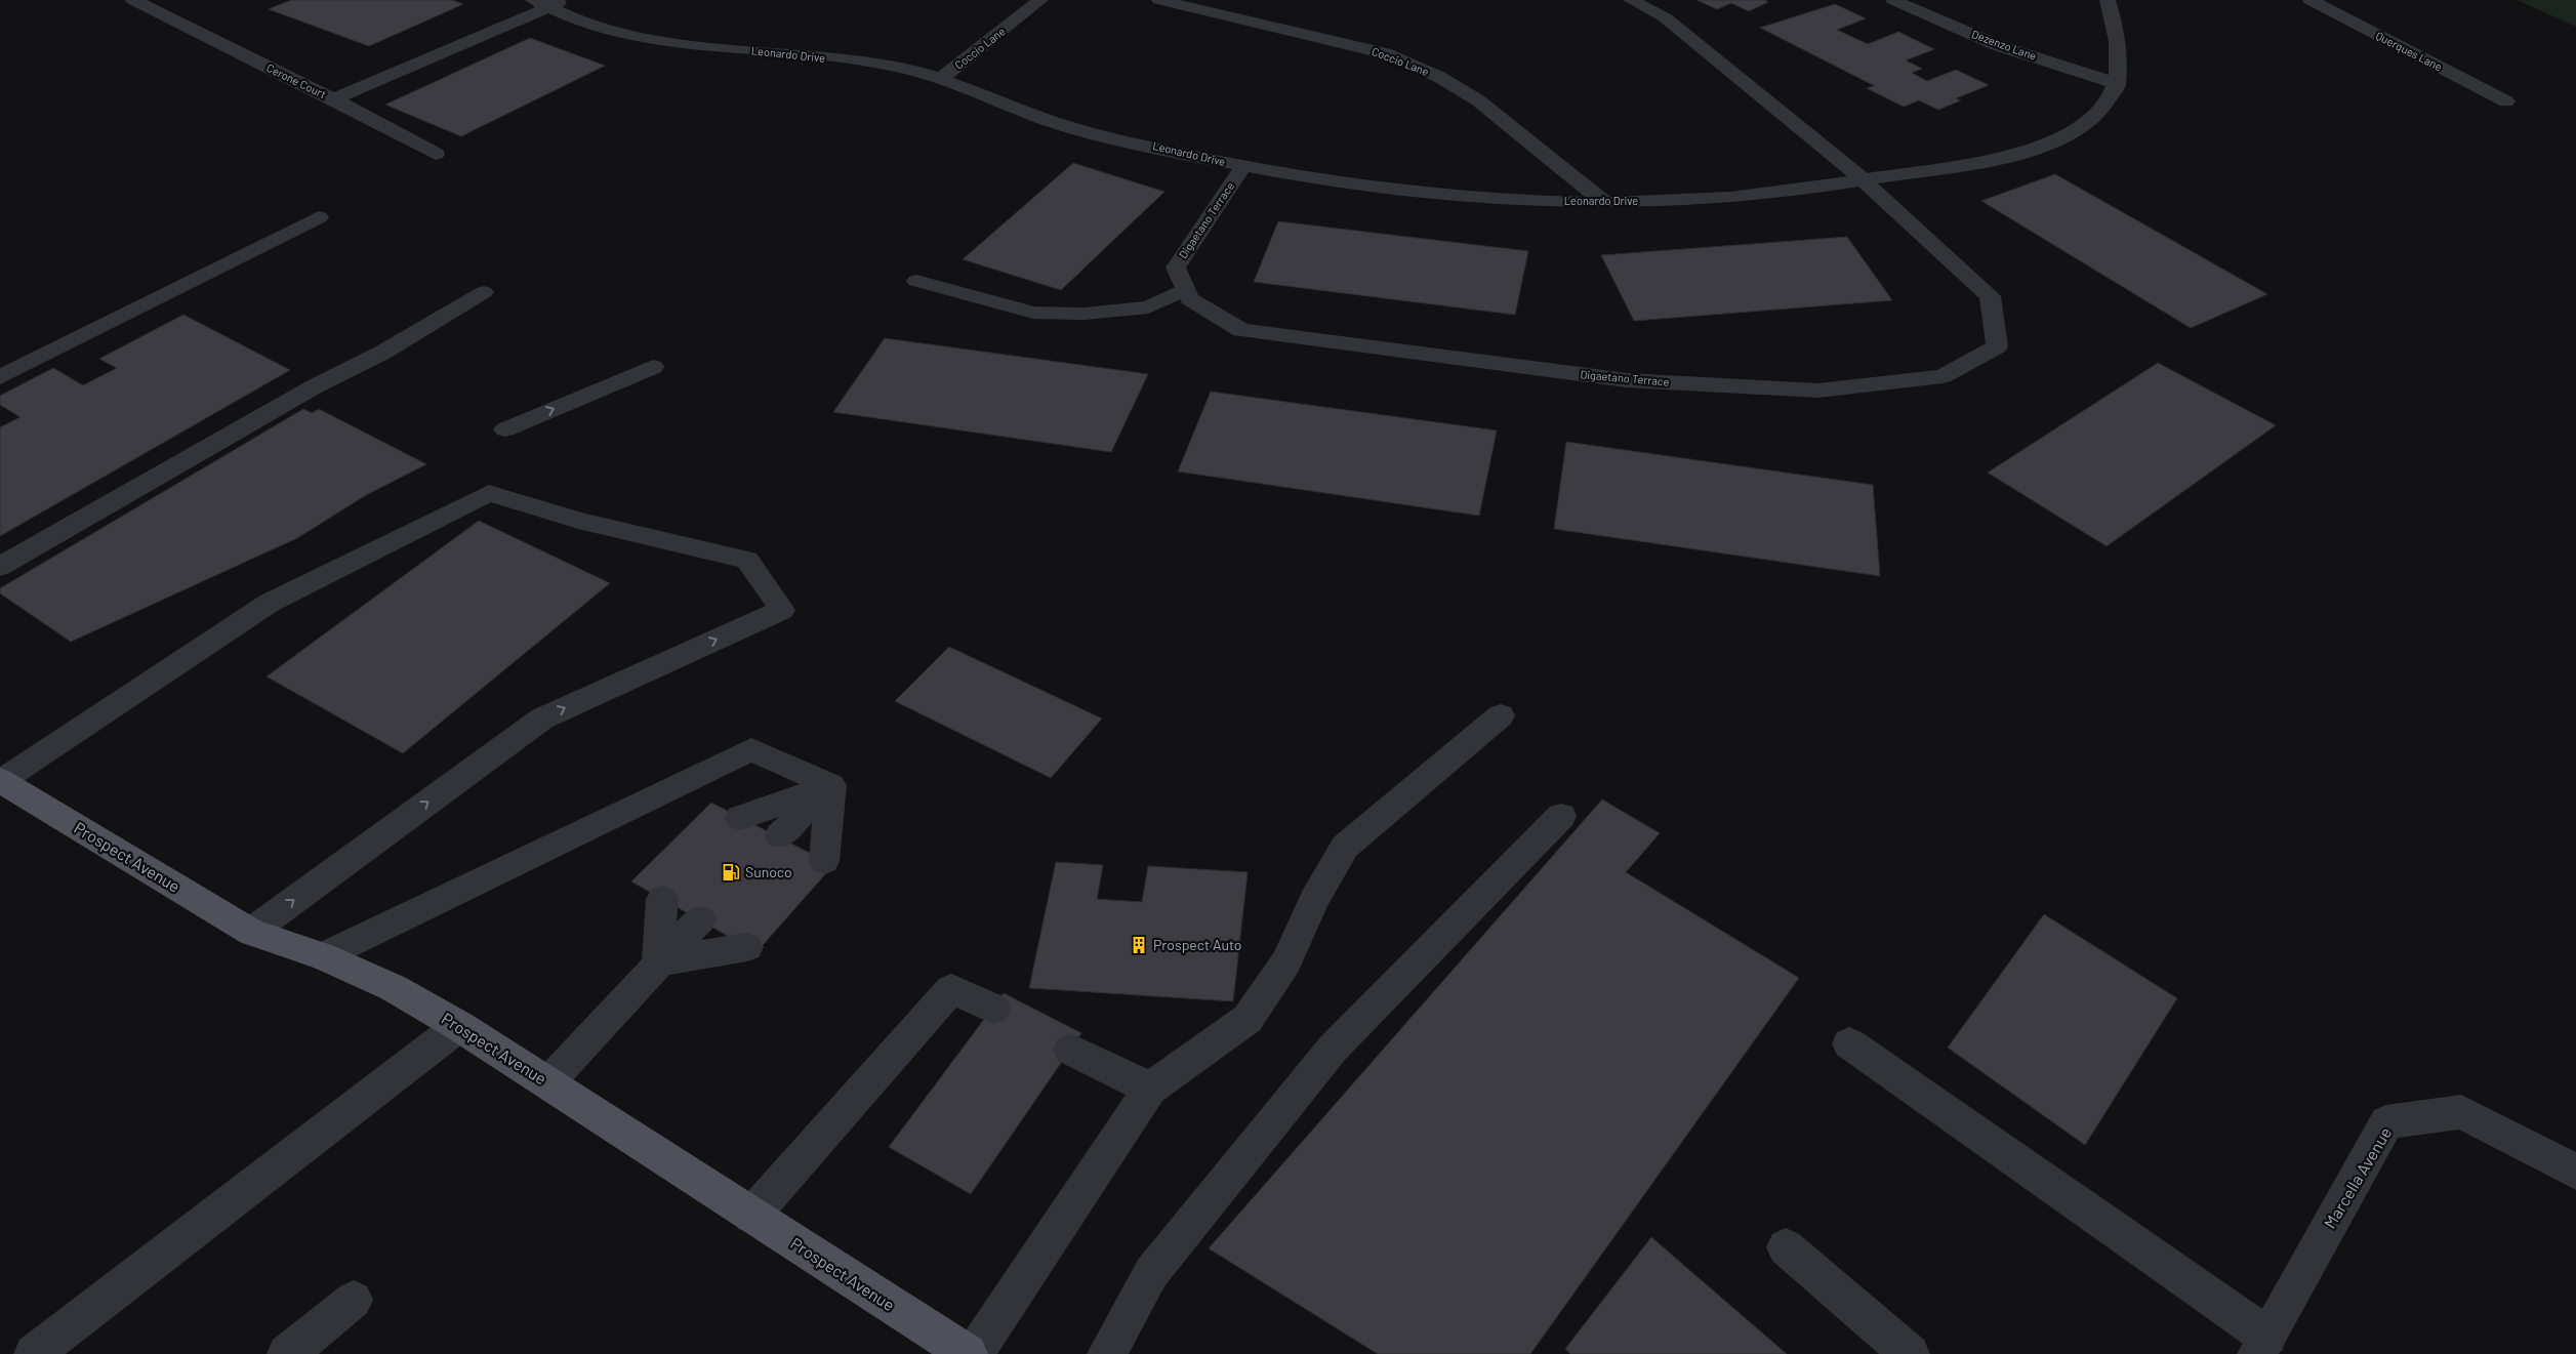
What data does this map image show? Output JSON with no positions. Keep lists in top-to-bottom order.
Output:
{
  "streets": {
    "main road": ["Prospect Avenue"],
    "street": [
      "Dezenzo Lane",
      "Coccio Lane",
      "Querques Lane",
      "Leonardo Drive",
      "Cerone Court",
      "Digaetano Terrace",
      "Marcella Avenue"
    ]
  },
  "crossings": [
    ["Dezenzo Lane", "Leonardo Drive"],
    ["Coccio Lane", "Leonardo Drive"],
    ["Leonardo Drive", "Cerone Court"],
    ["Leonardo Drive", "Digaetano Terrace"]
  ],
  "places": {
    "fuel station": ["Sunoco"],
    "building": ["Prospect Auto"]
  }
}
